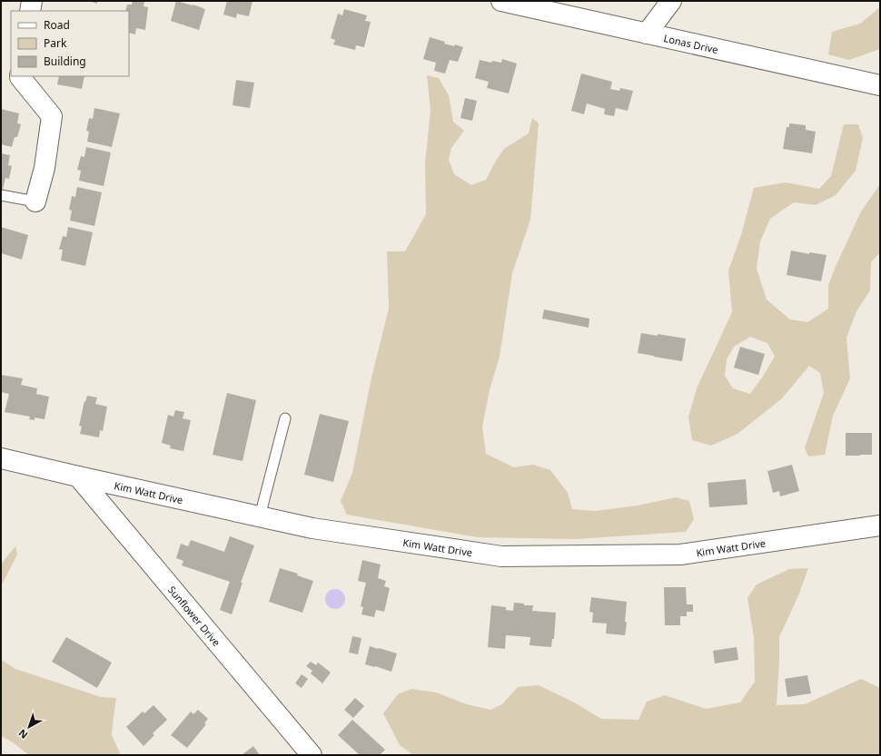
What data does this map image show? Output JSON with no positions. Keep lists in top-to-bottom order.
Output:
{
  "streets": {
    "street": ["Lonas Drive", "Kim Watt Drive", "Sunflower Drive"]
  },
  "crossings": [
    ["Kim Watt Drive", "Sunflower Drive"]
  ],
  "legend": ["Road", "Park", "Building"],
  "north": "bottom left"
}
